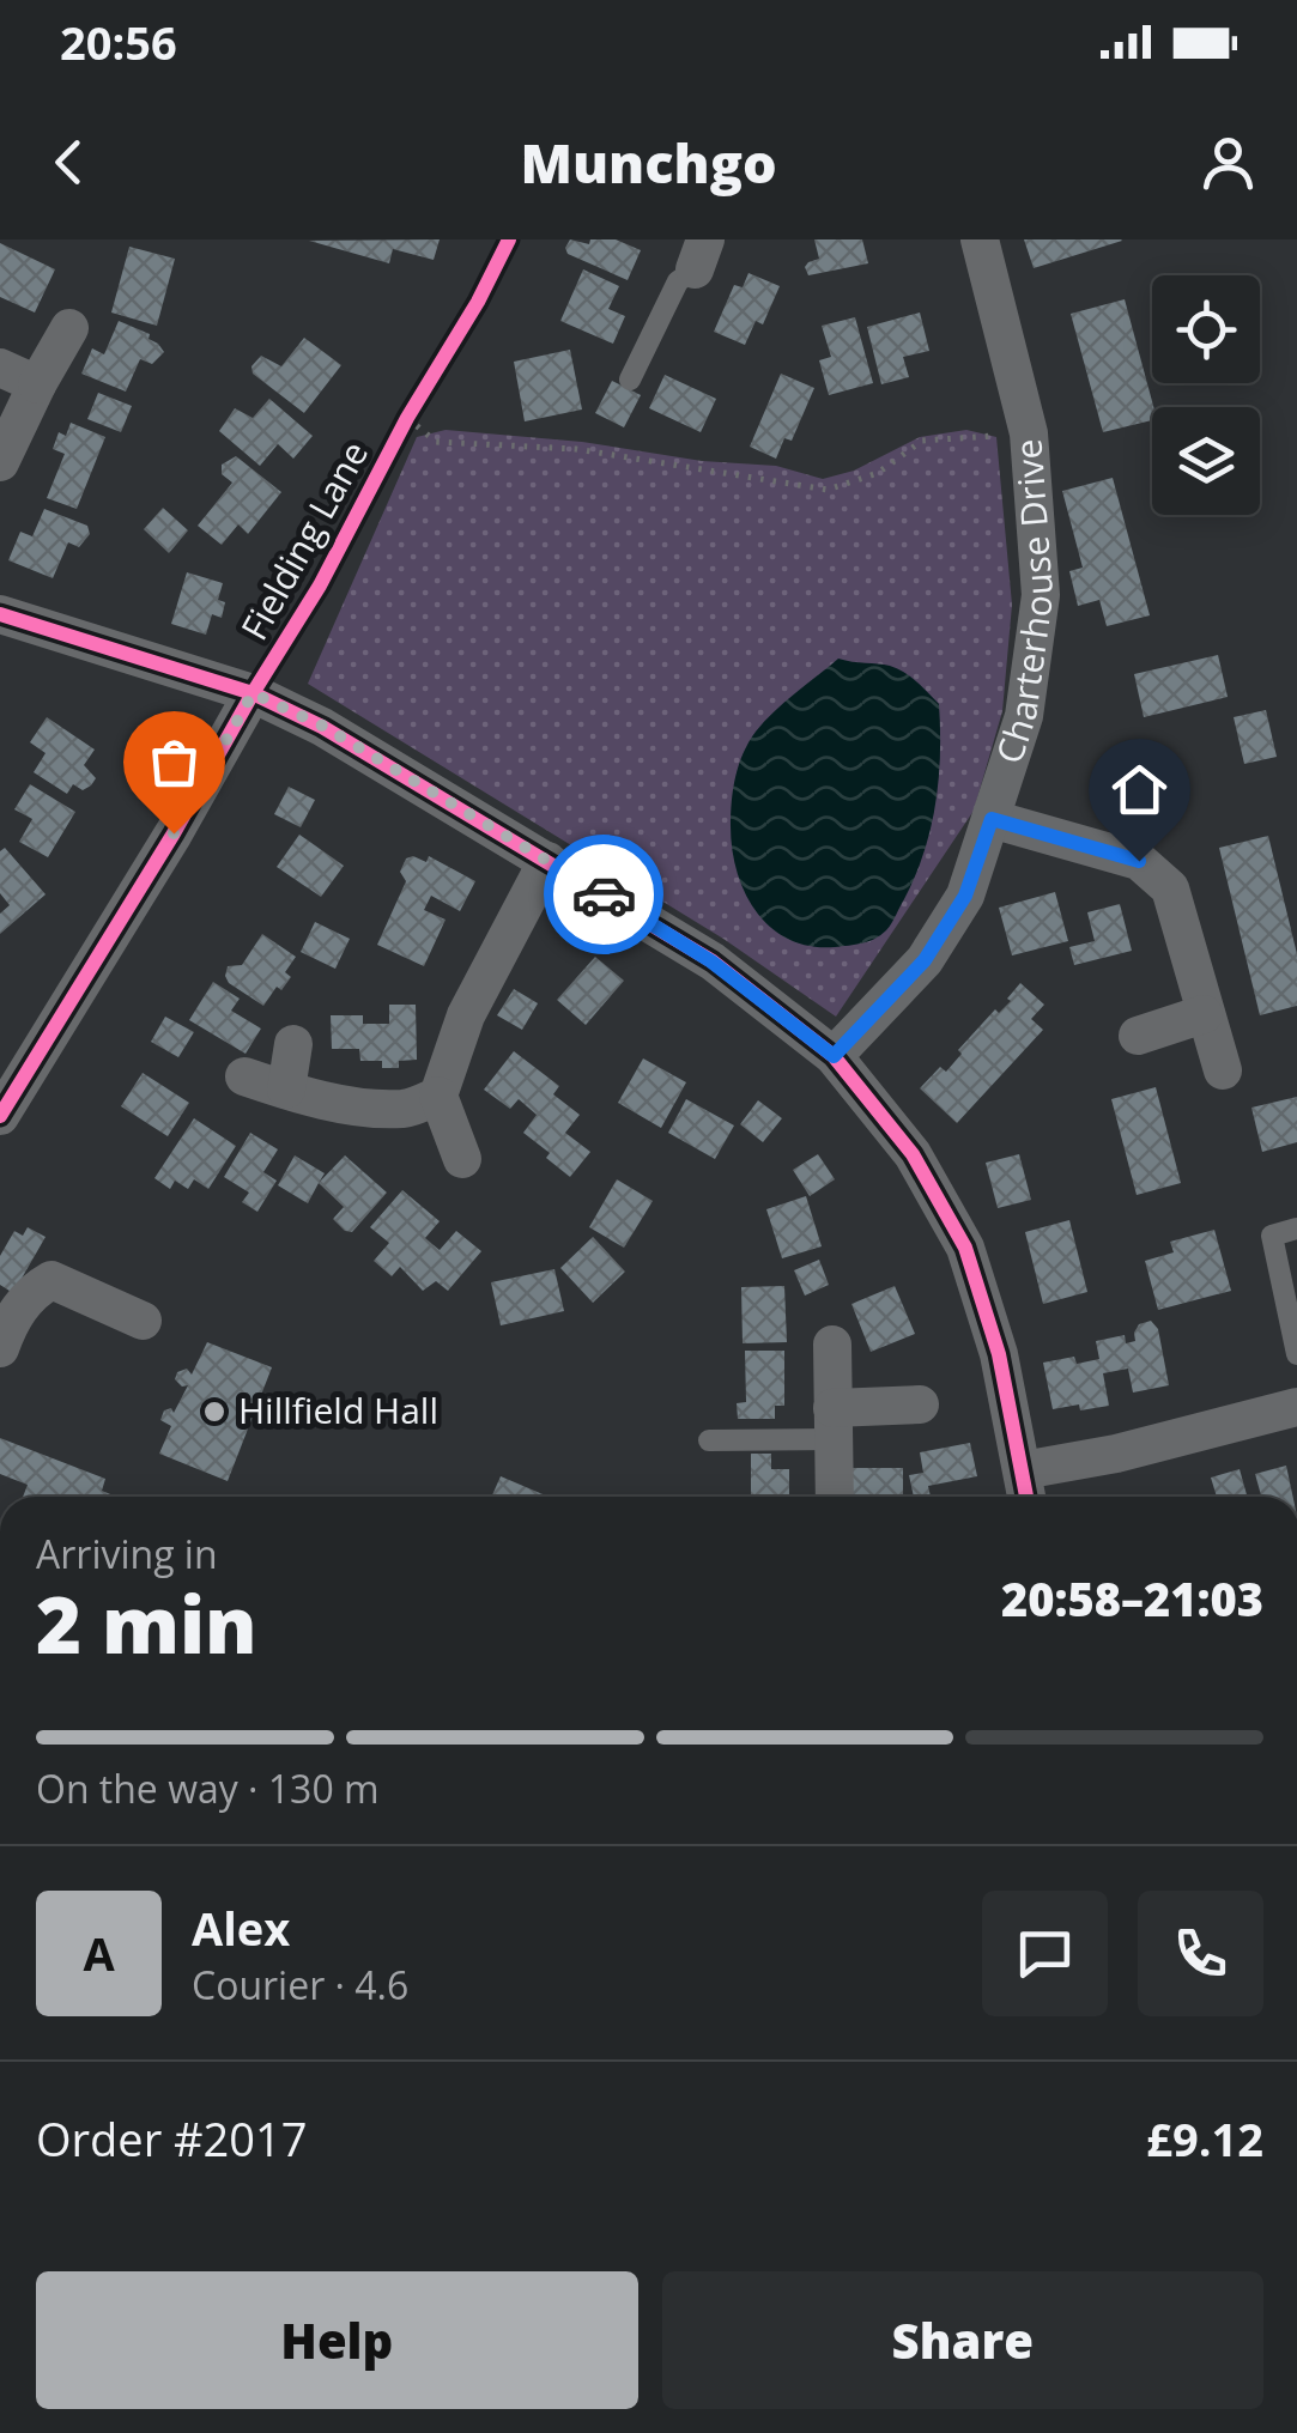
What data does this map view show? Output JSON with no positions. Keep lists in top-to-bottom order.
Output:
{
  "streets": {
    "street": ["Fielding Lane", "Charterhouse Drive"]
  },
  "places": ["Hillfield Hall"],
  "page": {
    "status": "20:56",
    "header": "Munchgo",
    "heading": ["2 min", "Arriving in", "20:58–21:03"],
    "panel": [
      "Alex",
      "Courier · 4.6",
      "Order #2017",
      "£9.12"
    ],
    "bar": "On the way · 130 m",
    "round": "A",
    "buttons": ["Help", "Share"]
  }
}
